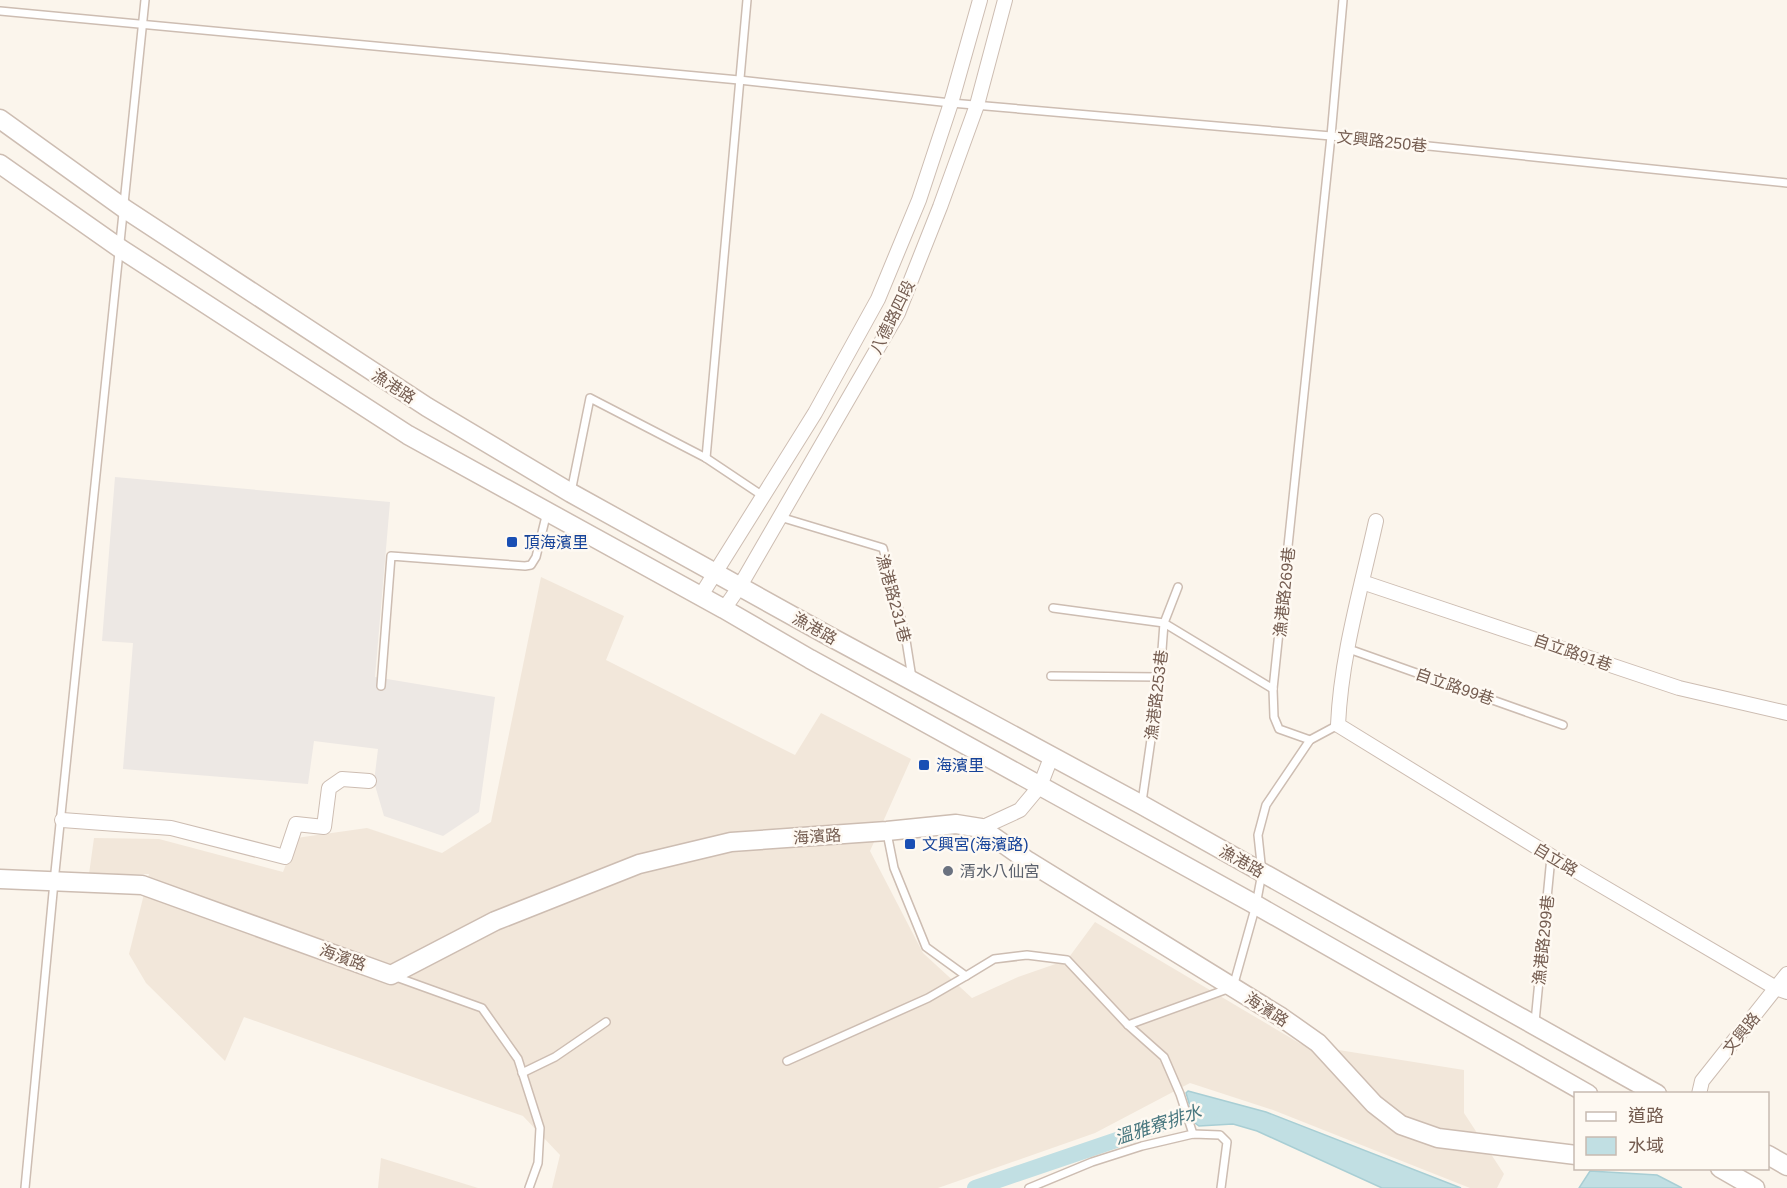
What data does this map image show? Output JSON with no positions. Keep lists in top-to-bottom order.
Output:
{
  "streets": {
    "street": [
      "八德路四段",
      "漁港路",
      "自立路91巷",
      "海濱路",
      "自立路",
      "文興路"
    ],
    "lane": [
      "文興路250巷",
      "漁港路269巷",
      "漁港路231巷",
      "自立路99巷",
      "漁港路253巷",
      "漁港路299巷"
    ]
  },
  "crossings": [
    ["文興路250巷", "八德路四段"],
    ["文興路250巷", "漁港路269巷"],
    ["八德路四段", "漁港路"],
    ["八德路四段", "漁港路231巷"],
    ["漁港路", "漁港路231巷"],
    ["漁港路", "漁港路253巷"],
    ["漁港路", "漁港路299巷"],
    ["自立路", "漁港路299巷"],
    ["自立路", "文興路"]
  ],
  "water": ["溫雅寮排水"],
  "places": {
    "transit": ["頂海濱里", "海濱里", "文興宮(海濱路)"],
    "other": ["清水八仙宮"]
  },
  "legend": ["道路", "水域"]
}
